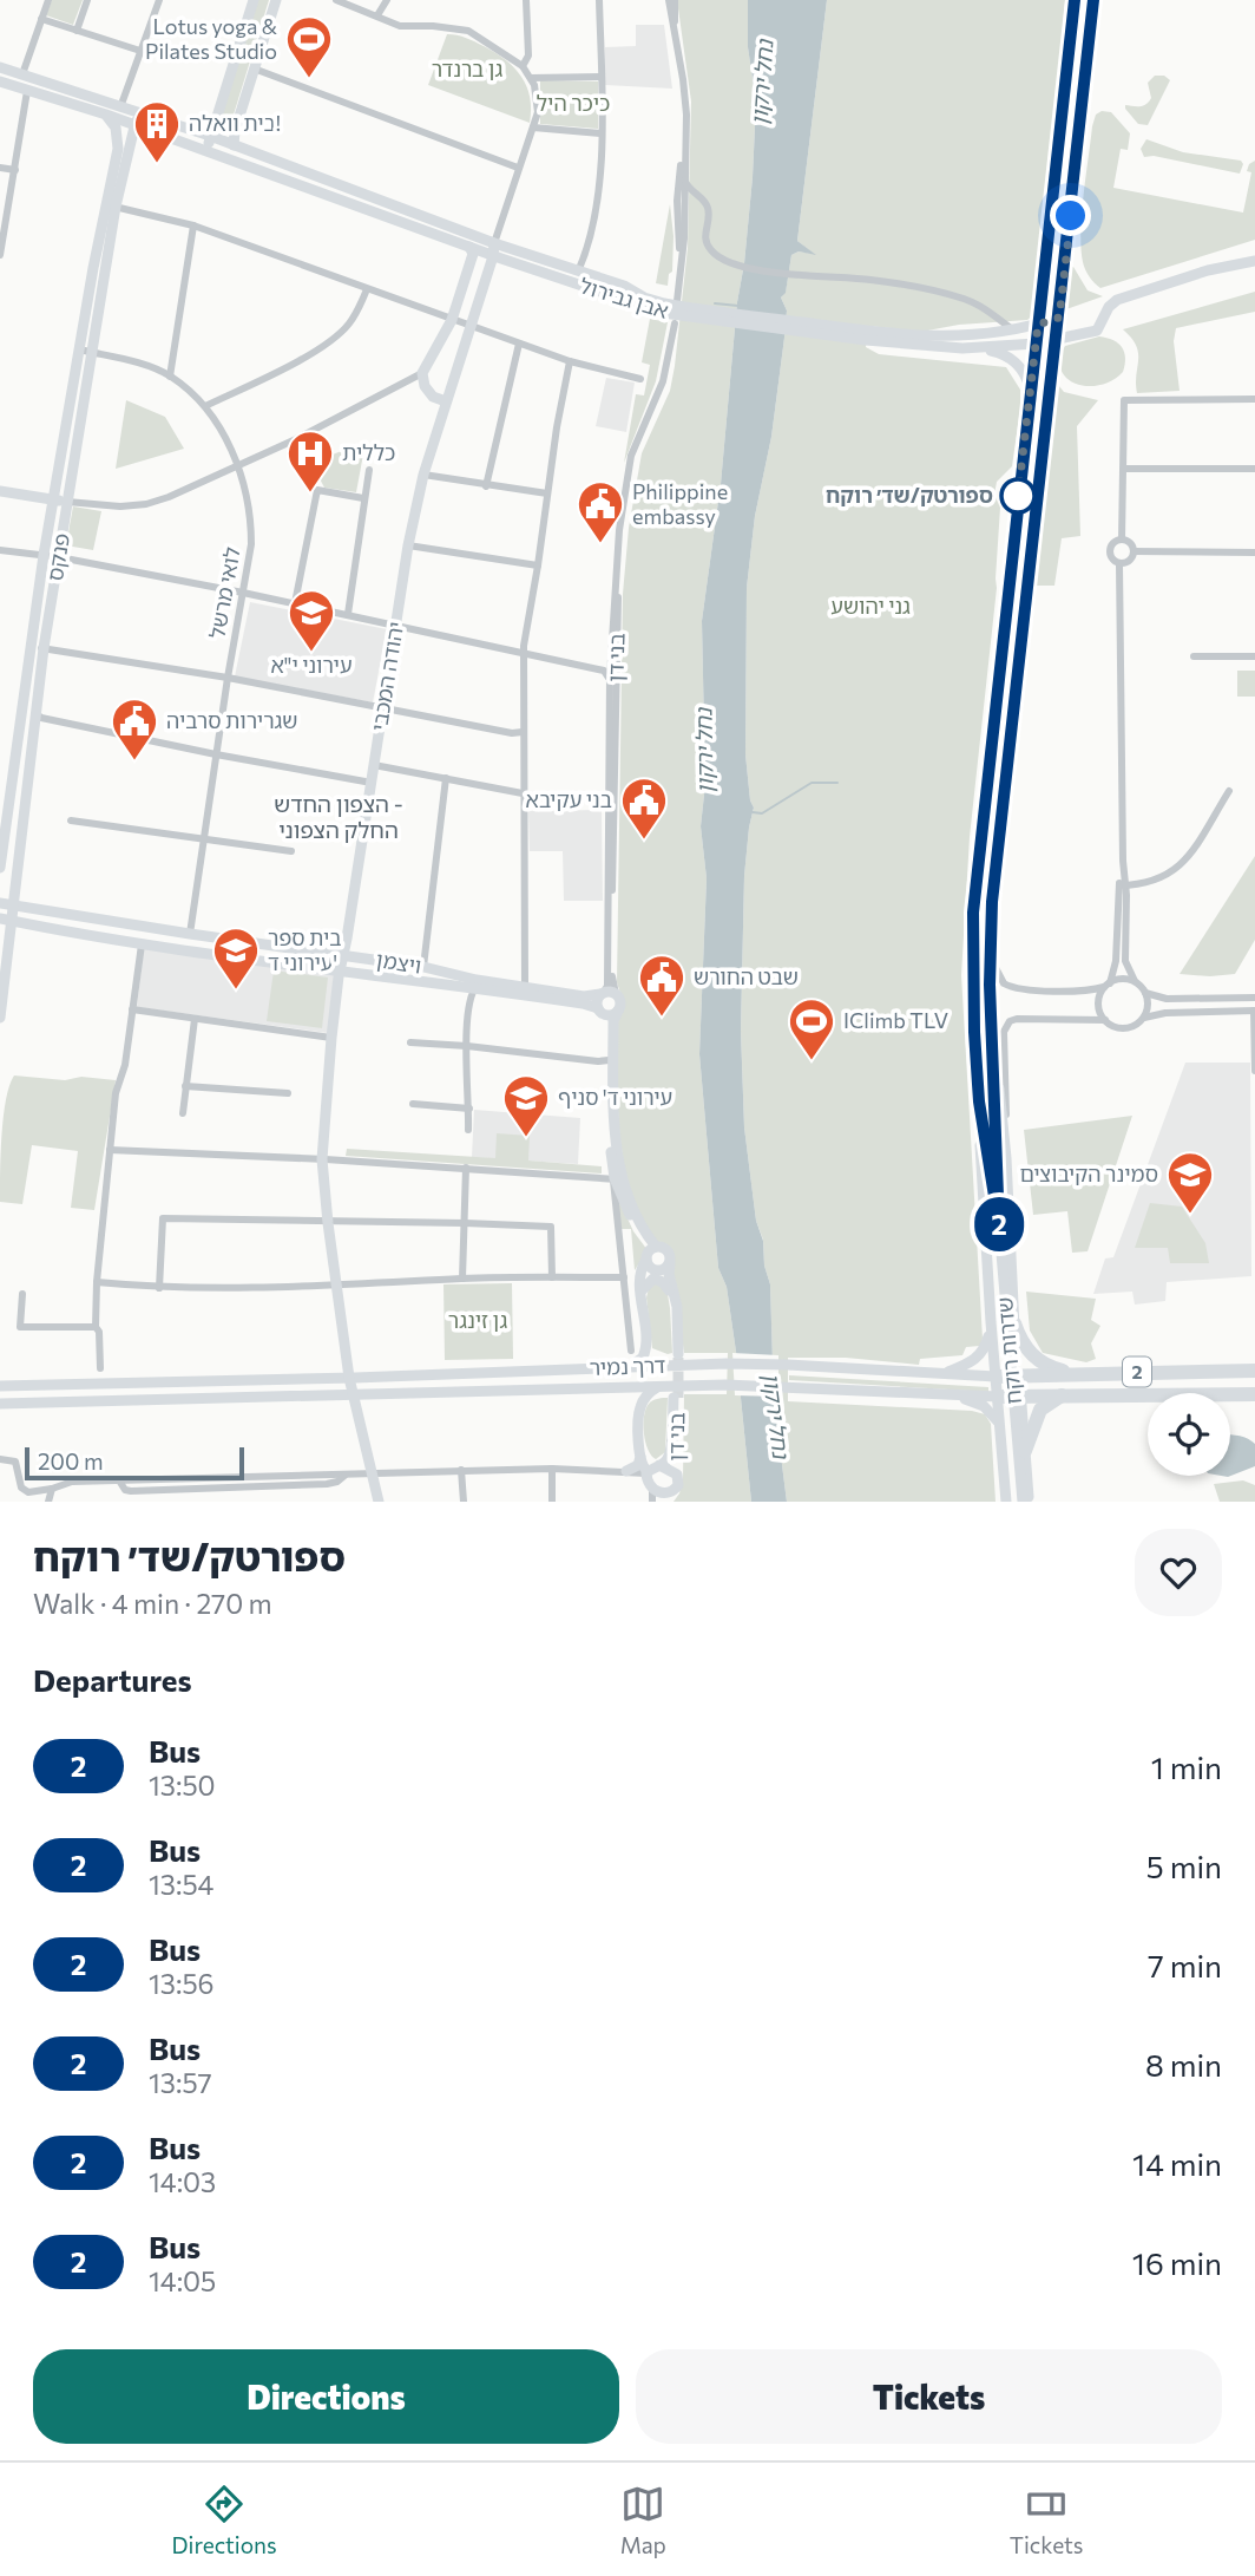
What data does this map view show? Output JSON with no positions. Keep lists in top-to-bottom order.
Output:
{
  "streets": {
    "highway": ["דרך נמיר", "2"],
    "main road": [
      "אבן גבירול",
      "פנקס",
      "בני דן",
      "יהודה המכבי",
      "ויצמן",
      "שדרות רוקח"
    ],
    "street": ["לואי מרשל"]
  },
  "crossings": [
    ["אבן גבירול", "פנקס"],
    ["אבן גבירול", "יהודה המכבי"],
    ["אבן גבירול", "שדרות רוקח"],
    ["פנקס", "לואי מרשל"],
    ["פנקס", "ויצמן"],
    ["לואי מרשל", "ויצמן"],
    ["בני דן", "ויצמן"],
    ["יהודה המכבי", "ויצמן"],
    ["יהודה המכבי", "דרך נמיר"]
  ],
  "districts": ["הצפון החדש - החלק הצפוני"],
  "water": ["נחל ירקון"],
  "parks": [
    "גן ברנדר",
    "כיכר היל",
    "גני יהושע",
    "גן זינגר"
  ],
  "places": {
    "sports": ["Lotus yoga & Pilates Studio", "IClimb TLV"],
    "building": ["בית וואלה!"],
    "hospital": ["כללית"],
    "other": ["ספורטק/שד׳ רוקח"],
    "public building": [
      "Philippine embassy",
      "שגרירות סרביה",
      "בני עקיבא",
      "שבט החורש"
    ],
    "school or university": [
      "עירוני י\"א",
      "בית ספר עירוני ד'",
      "עירוני ד' סניף",
      "סמינר הקיבוצים"
    ]
  },
  "lines": ["bus line 2"],
  "scale_bar": "200 m",
  "page": {
    "on_map": "2",
    "scale": "200 m",
    "heading": [
      ["ספורטק/שד׳ רוקח", "Walk · 4 min · 270 m"],
      "Departures"
    ],
    "list": [
      {
        "mark": "2",
        "name": "Bus",
        "note": "13:50",
        "value": "1 min"
      },
      {
        "mark": "2",
        "name": "Bus",
        "note": "13:54",
        "value": "5 min"
      },
      {
        "mark": "2",
        "name": "Bus",
        "note": "13:56",
        "value": "7 min"
      },
      {
        "mark": "2",
        "name": "Bus",
        "note": "13:57",
        "value": "8 min"
      },
      {
        "mark": "2",
        "name": "Bus",
        "note": "14:03",
        "value": "14 min"
      },
      {
        "mark": "2",
        "name": "Bus",
        "note": "14:05",
        "value": "16 min"
      }
    ],
    "buttons": ["Directions", "Tickets"],
    "tabs": ["Directions", "Map", "Tickets"]
  }
}
